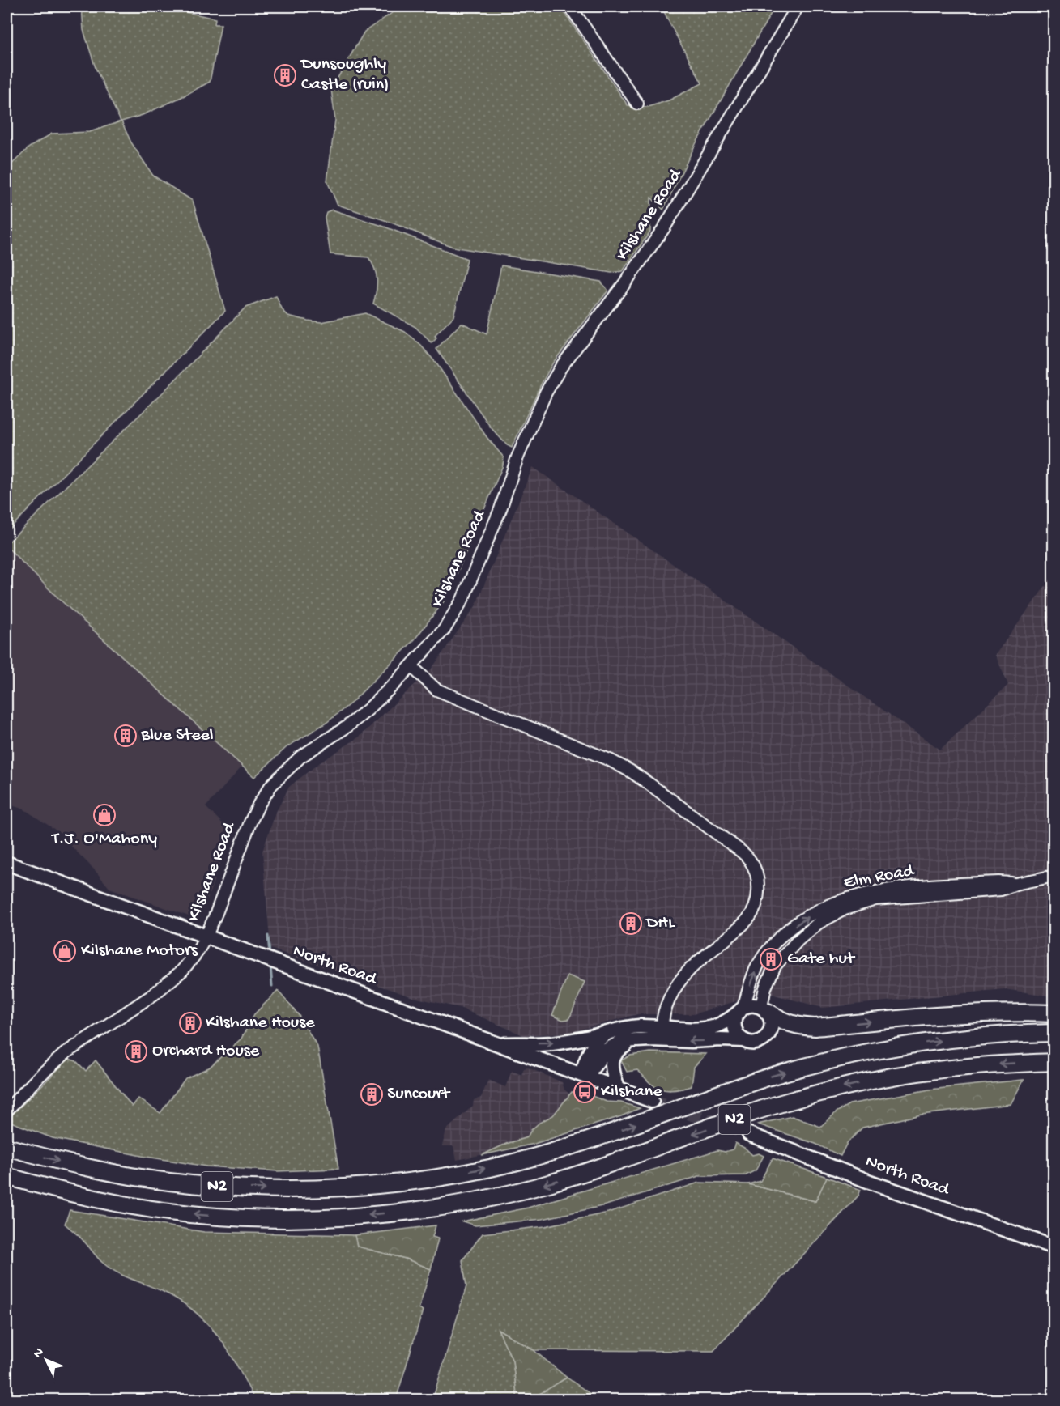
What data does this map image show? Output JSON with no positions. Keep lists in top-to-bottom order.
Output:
{
  "streets": {
    "highway": ["N2"],
    "main road": ["North Road"],
    "street": ["Kilshane Road", "Elm Road"]
  },
  "crossings": [
    ["Kilshane Road", "North Road"]
  ],
  "places": {
    "building": [
      "Dunsoughly Castle (ruin)",
      "Blue Steel",
      "DHL",
      "Gate hut",
      "Kilshane House",
      "Orchard House",
      "Suncourt"
    ],
    "shop": ["T.J. O'Mahony", "Kilshane Motors"],
    "bus stop": ["Kilshane"]
  },
  "north": "top left"
}
